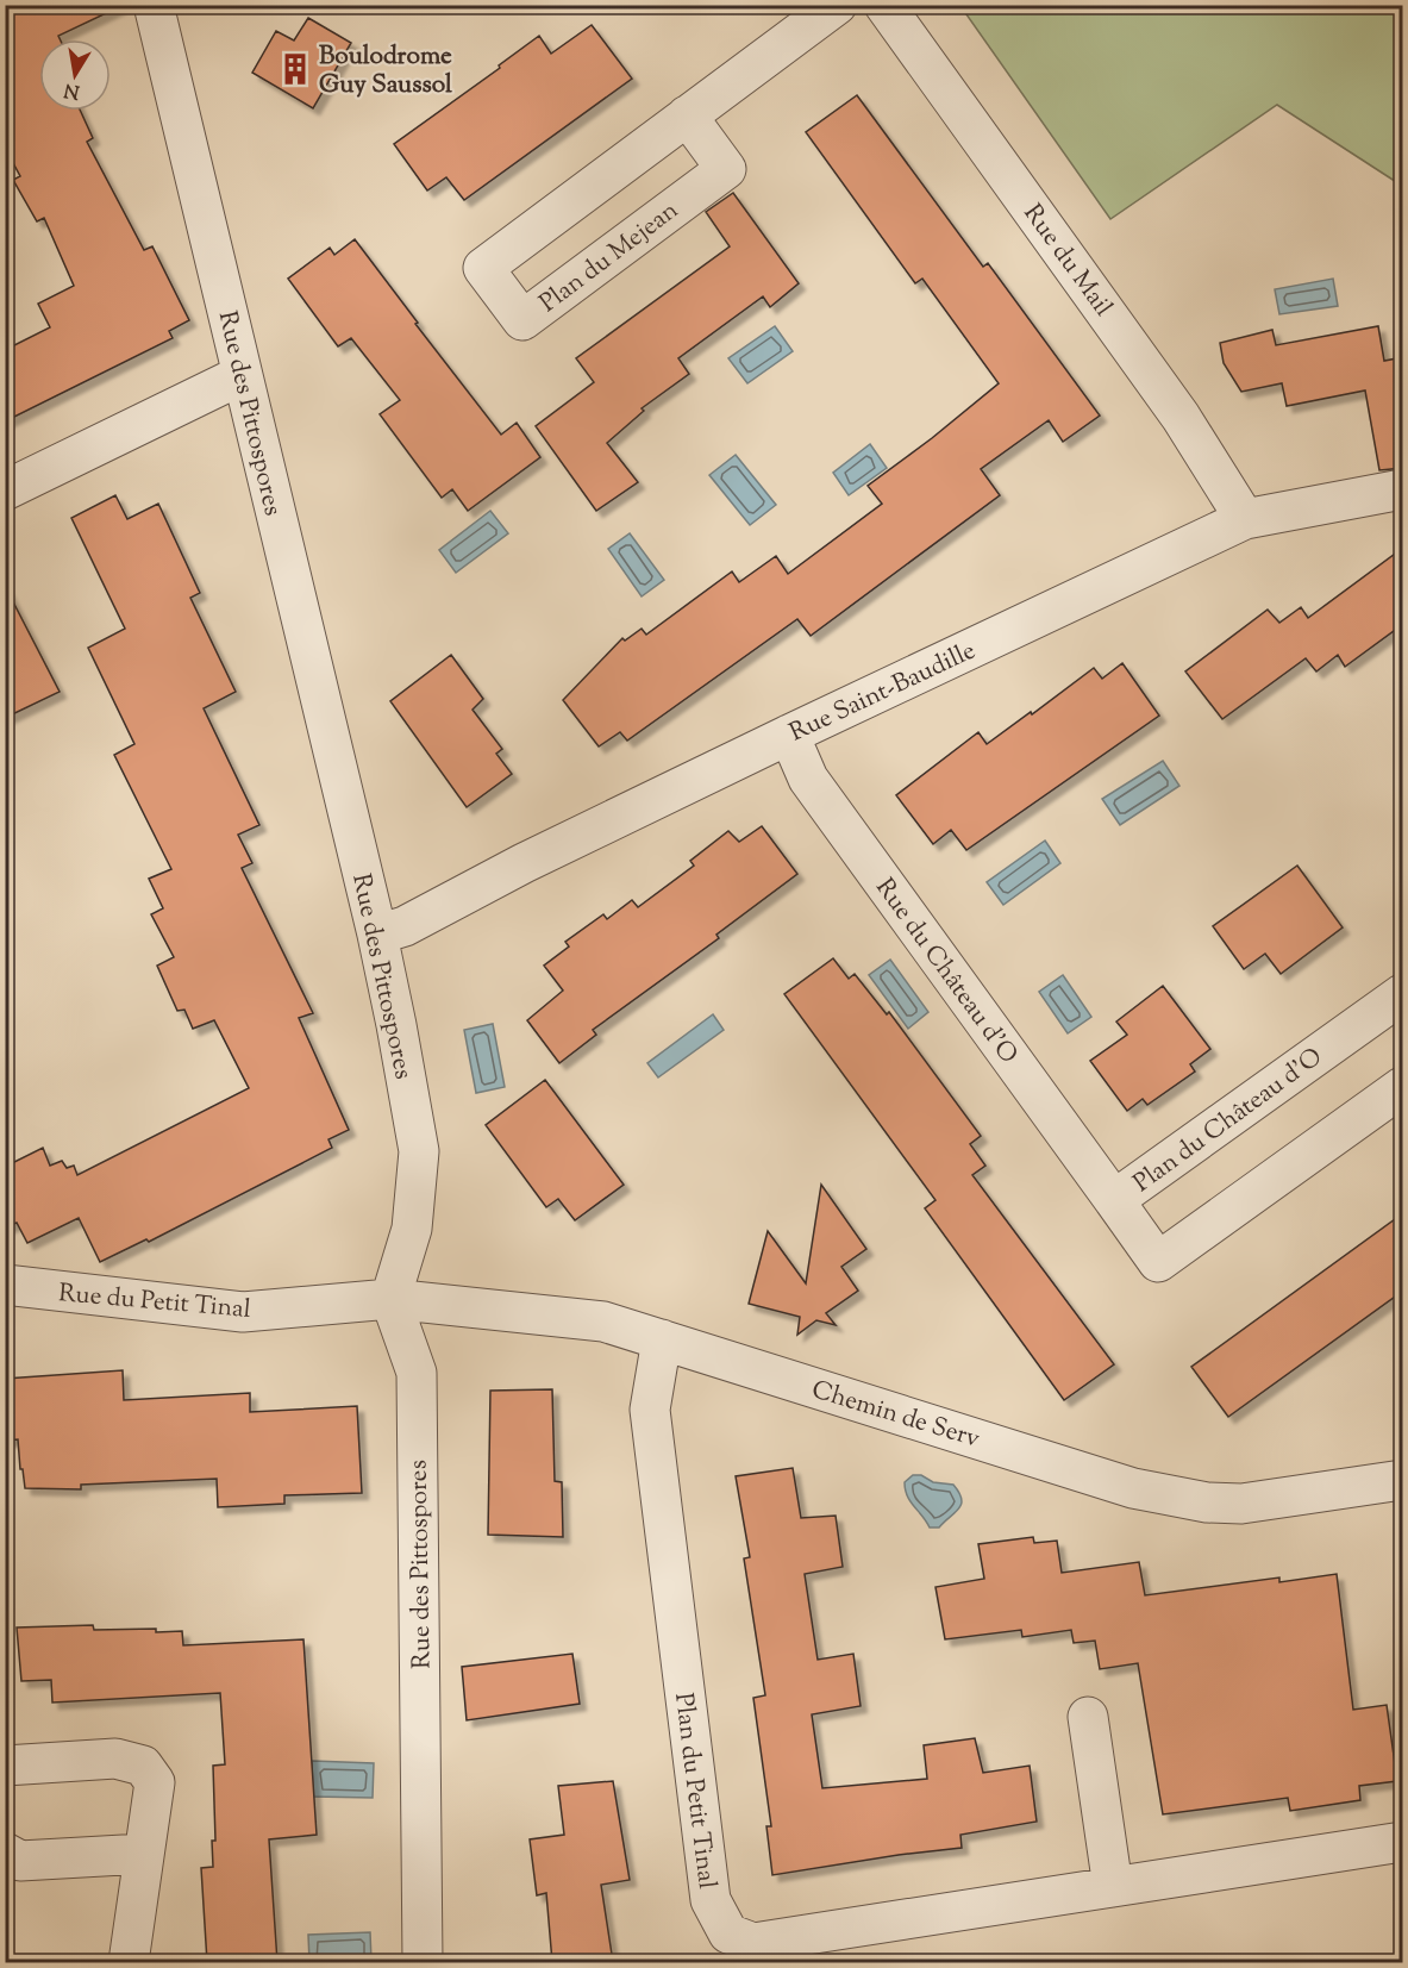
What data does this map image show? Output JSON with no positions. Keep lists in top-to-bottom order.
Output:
{
  "streets": {
    "street": [
      "Plan du Mejean",
      "Rue du Mail",
      "Rue des Pittospores",
      "Rue Saint-Baudille",
      "Rue du Château d'O",
      "Plan du Château d'O",
      "Rue du Petit Tinal",
      "Chemin de Serv",
      "Plan du Petit Tinal"
    ]
  },
  "crossings": [
    ["Rue du Mail", "Rue Saint-Baudille"],
    ["Rue des Pittospores", "Rue Saint-Baudille"],
    ["Rue des Pittospores", "Rue du Petit Tinal"],
    ["Rue des Pittospores", "Chemin de Serv"],
    ["Rue Saint-Baudille", "Rue du Château d'O"],
    ["Rue du Château d'O", "Plan du Château d'O"],
    ["Rue du Petit Tinal", "Chemin de Serv"],
    ["Chemin de Serv", "Plan du Petit Tinal"]
  ],
  "places": {
    "building": ["Boulodrome Guy Saussol"]
  },
  "north": "bottom"
}
